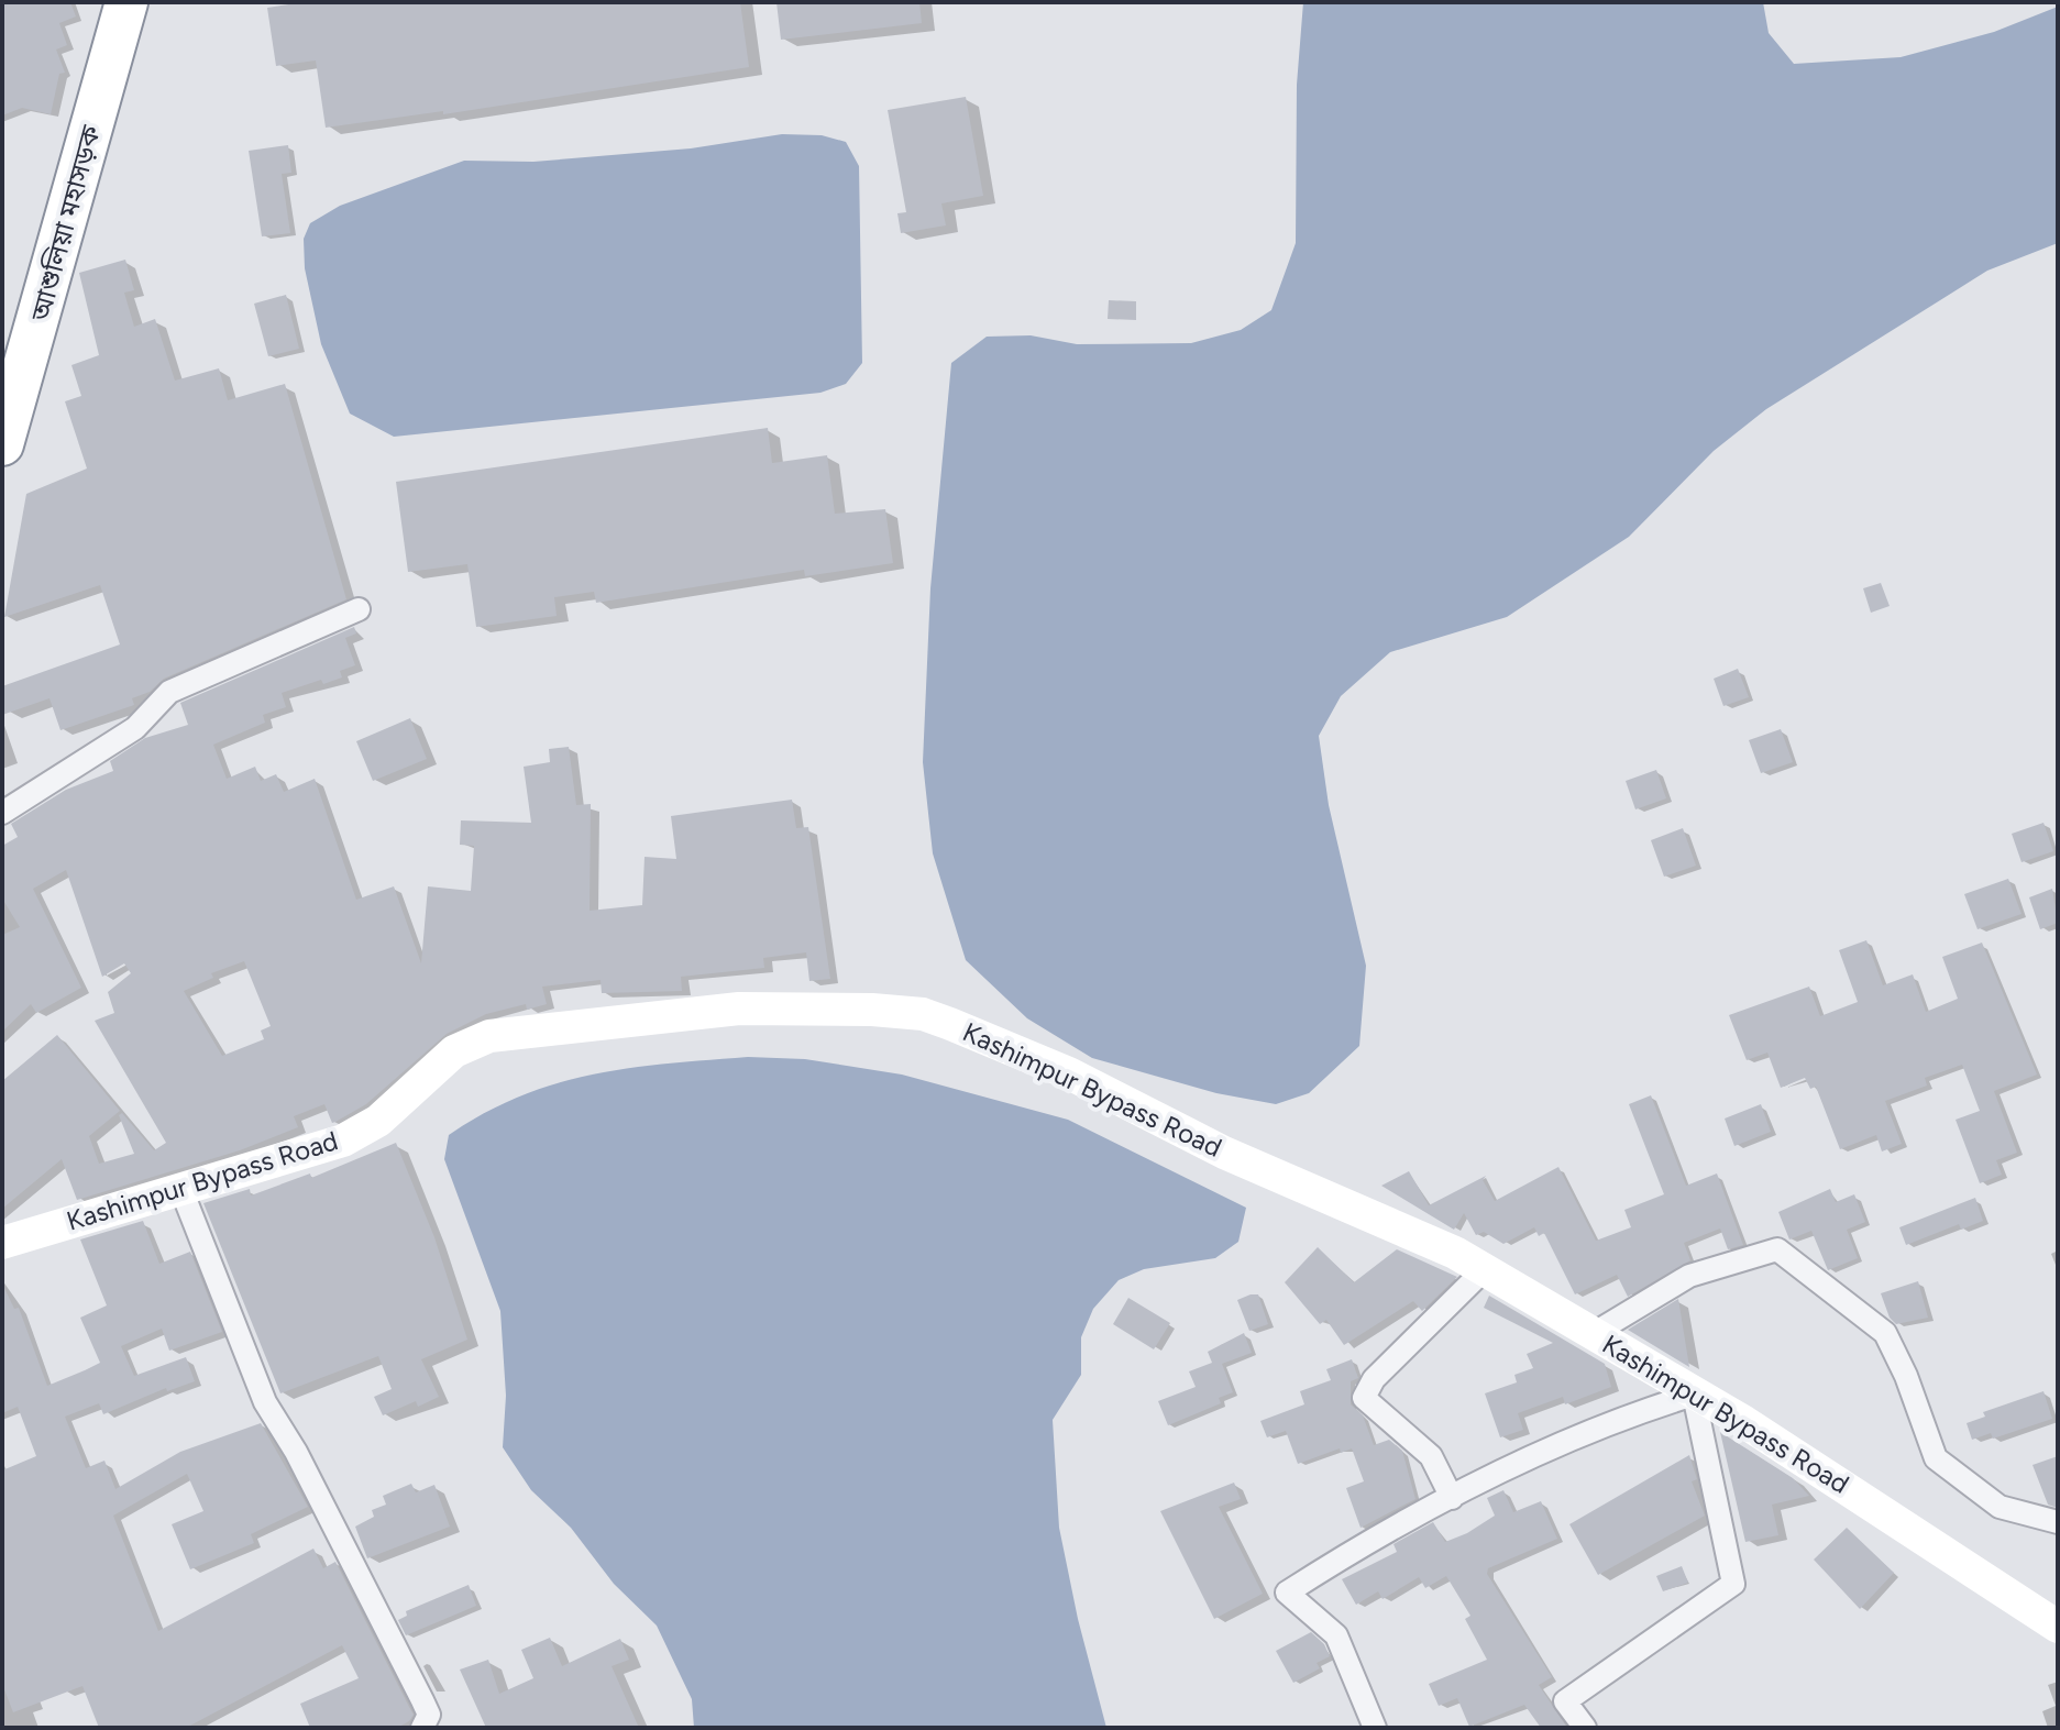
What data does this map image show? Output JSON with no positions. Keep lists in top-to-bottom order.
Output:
{
  "streets": {
    "highway": ["আশুলিয়া মহাসড়ক"],
    "main road": ["Kashimpur Bypass Road"]
  }
}
